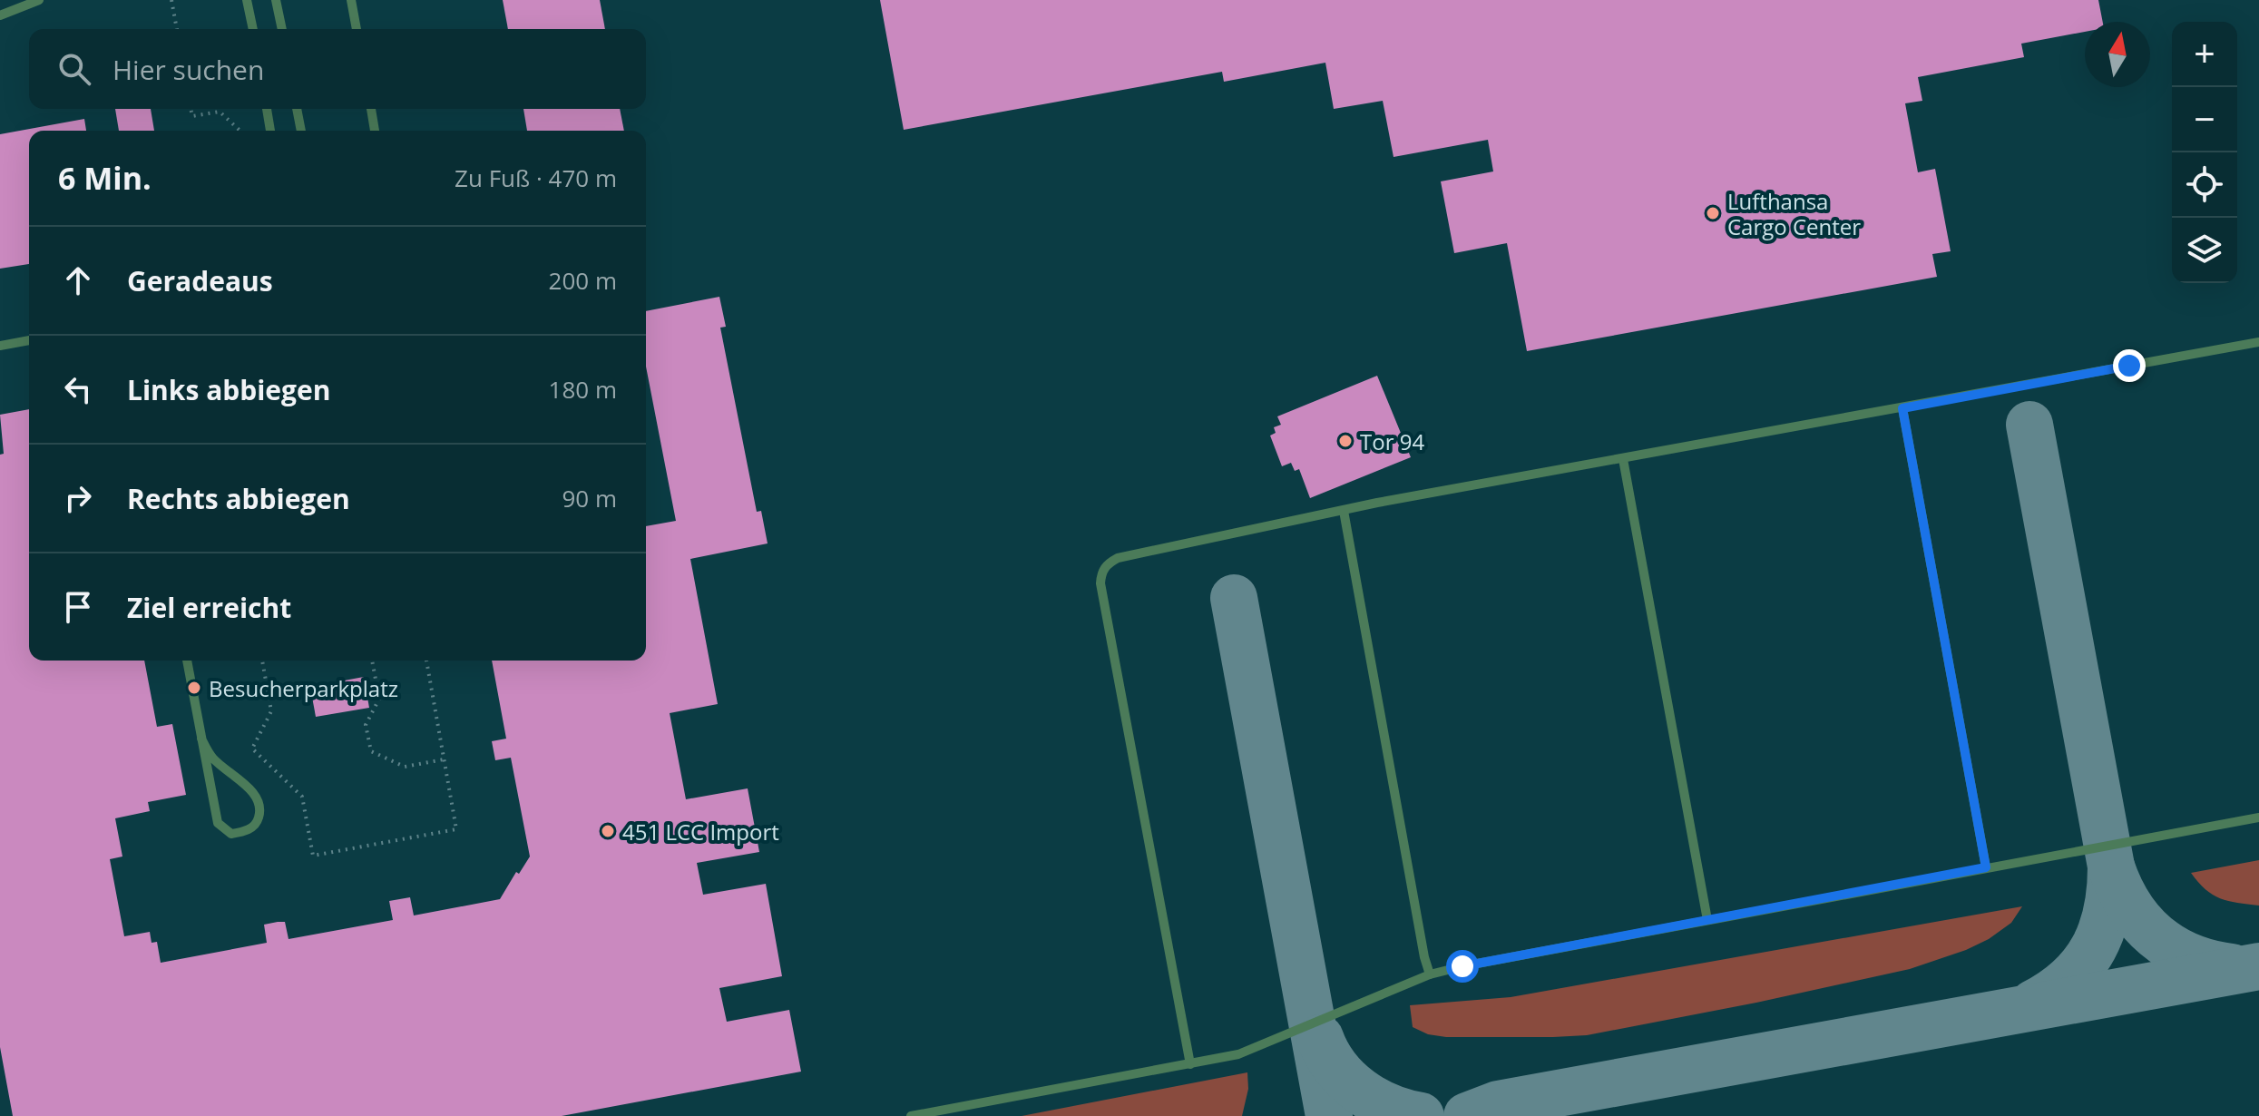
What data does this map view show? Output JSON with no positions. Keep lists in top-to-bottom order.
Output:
{
  "places": [
    "Lufthansa Cargo Center",
    "Tor 94",
    "Besucherparkplatz",
    "451 LCC Import"
  ],
  "north": "top",
  "page": {
    "map_buttons": ["+", "−"],
    "search": "Hier suchen",
    "heading": ["6 Min.", "Zu Fuß · 470 m"],
    "list": [
      ["Geradeaus", "200 m"],
      ["Links abbiegen", "180 m"],
      ["Rechts abbiegen", "90 m"],
      "Ziel erreicht"
    ]
  }
}
